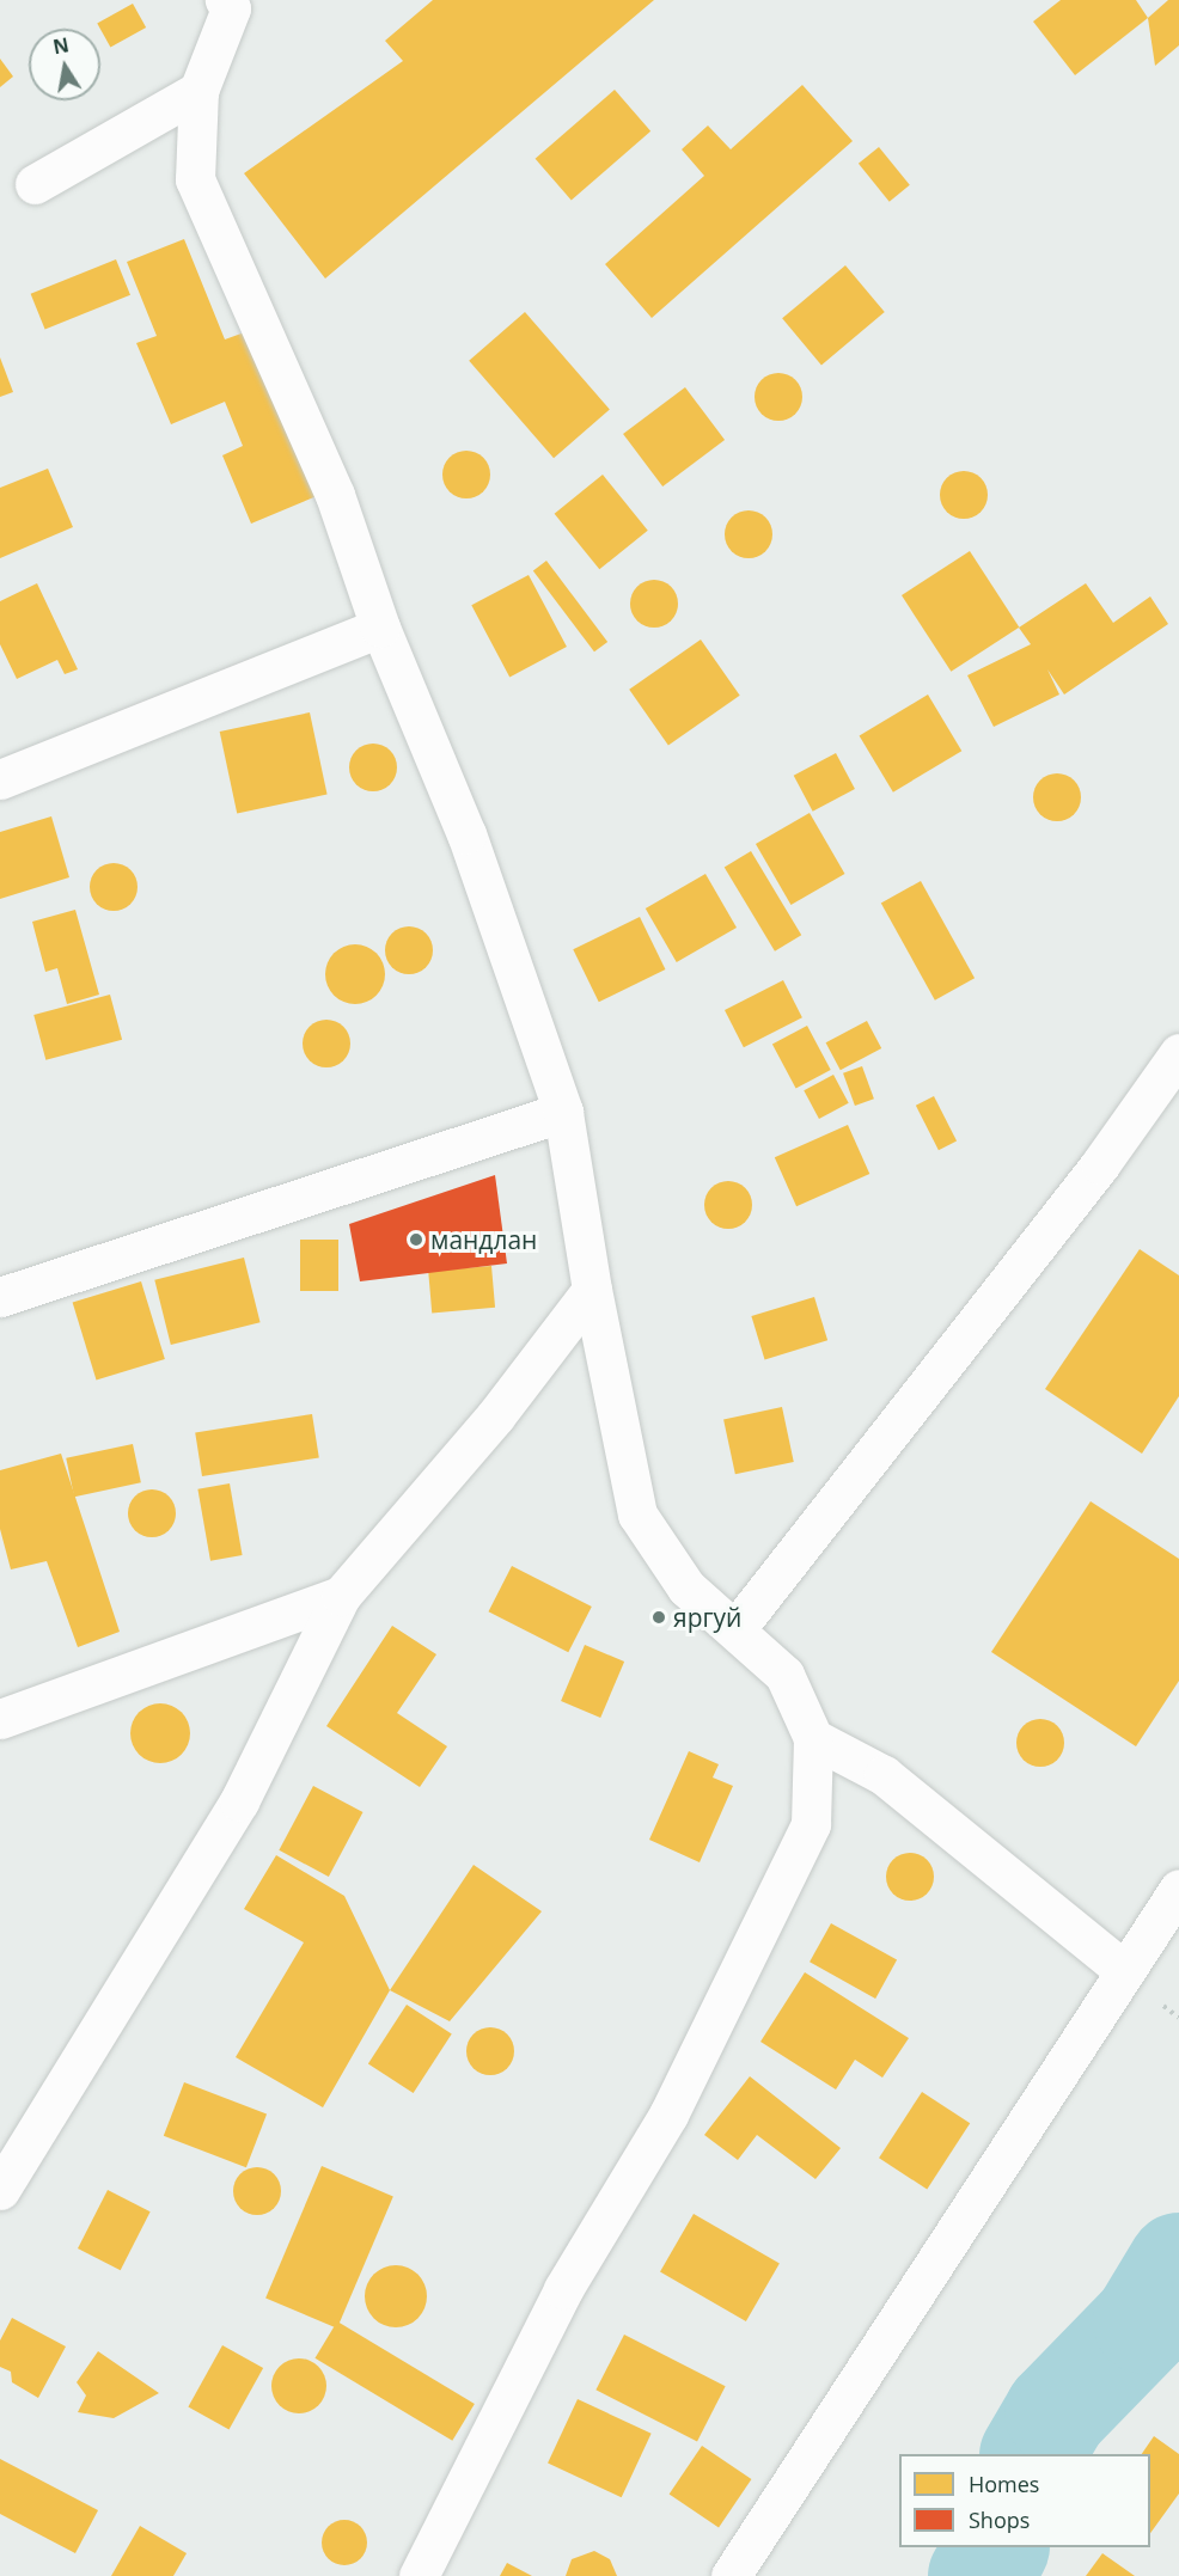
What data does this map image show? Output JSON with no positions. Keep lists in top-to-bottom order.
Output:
{
  "places": ["мандлан", "яргуй"],
  "legend": ["Homes", "Shops"],
  "north": "top"
}
